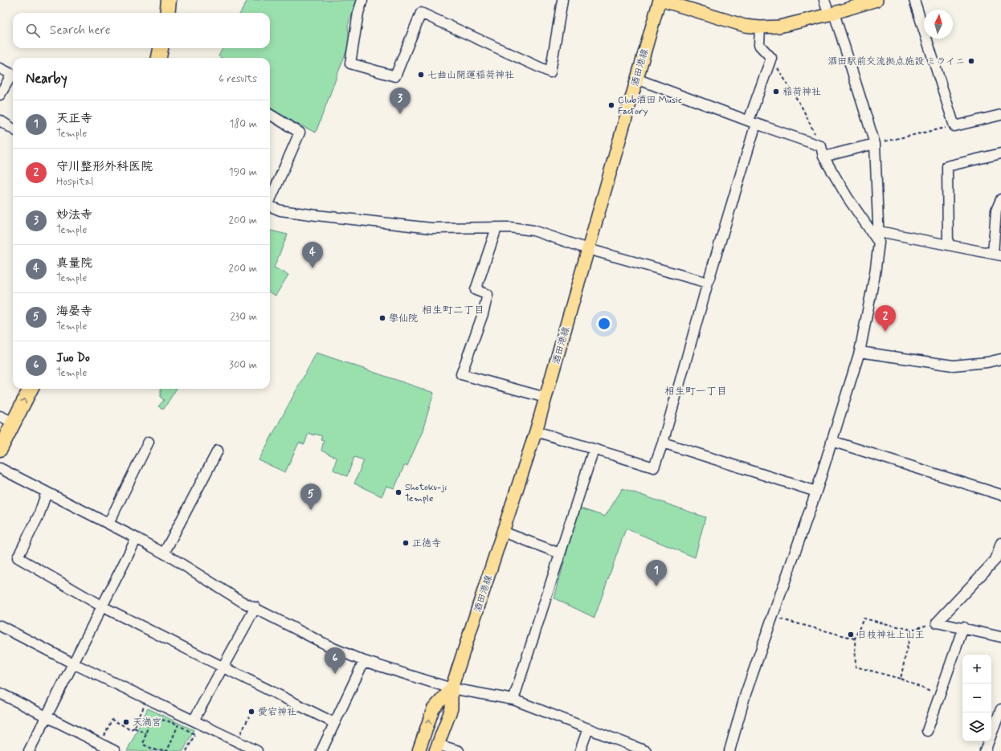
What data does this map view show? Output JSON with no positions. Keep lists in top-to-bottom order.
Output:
{
  "streets": {
    "main road": ["酒田港線"]
  },
  "districts": ["相生町二丁目", "相生町一丁目"],
  "places": [
    "酒田駅前交流拠点施設 ミライニ",
    "七曲山開運稲荷神社",
    "稲荷神社",
    "Club酒田 Music Factory",
    "學仙院",
    "Shotoku-ji Temple",
    "正徳寺",
    "日枝神社上山王",
    "愛宕神社",
    "天満宮"
  ],
  "north": "top",
  "page": {
    "search": "Search here",
    "heading": ["Nearby", "6 results"],
    "pins": [
      "3",
      "4",
      "2",
      "5",
      "1",
      "6"
    ],
    "list": [
      {
        "mark": "1",
        "name": "天正寺",
        "note": "Temple",
        "value": "180 m"
      },
      {
        "mark": "2",
        "name": "守川整形外科医院",
        "note": "Hospital",
        "value": "190 m"
      },
      {
        "mark": "3",
        "name": "妙法寺",
        "note": "Temple",
        "value": "200 m"
      },
      {
        "mark": "4",
        "name": "真量院",
        "note": "Temple",
        "value": "200 m"
      },
      {
        "mark": "5",
        "name": "海晏寺",
        "note": "Temple",
        "value": "230 m"
      },
      {
        "mark": "6",
        "name": "Juo Do",
        "note": "Temple",
        "value": "300 m"
      }
    ],
    "map_buttons": ["+", "−"]
  }
}
